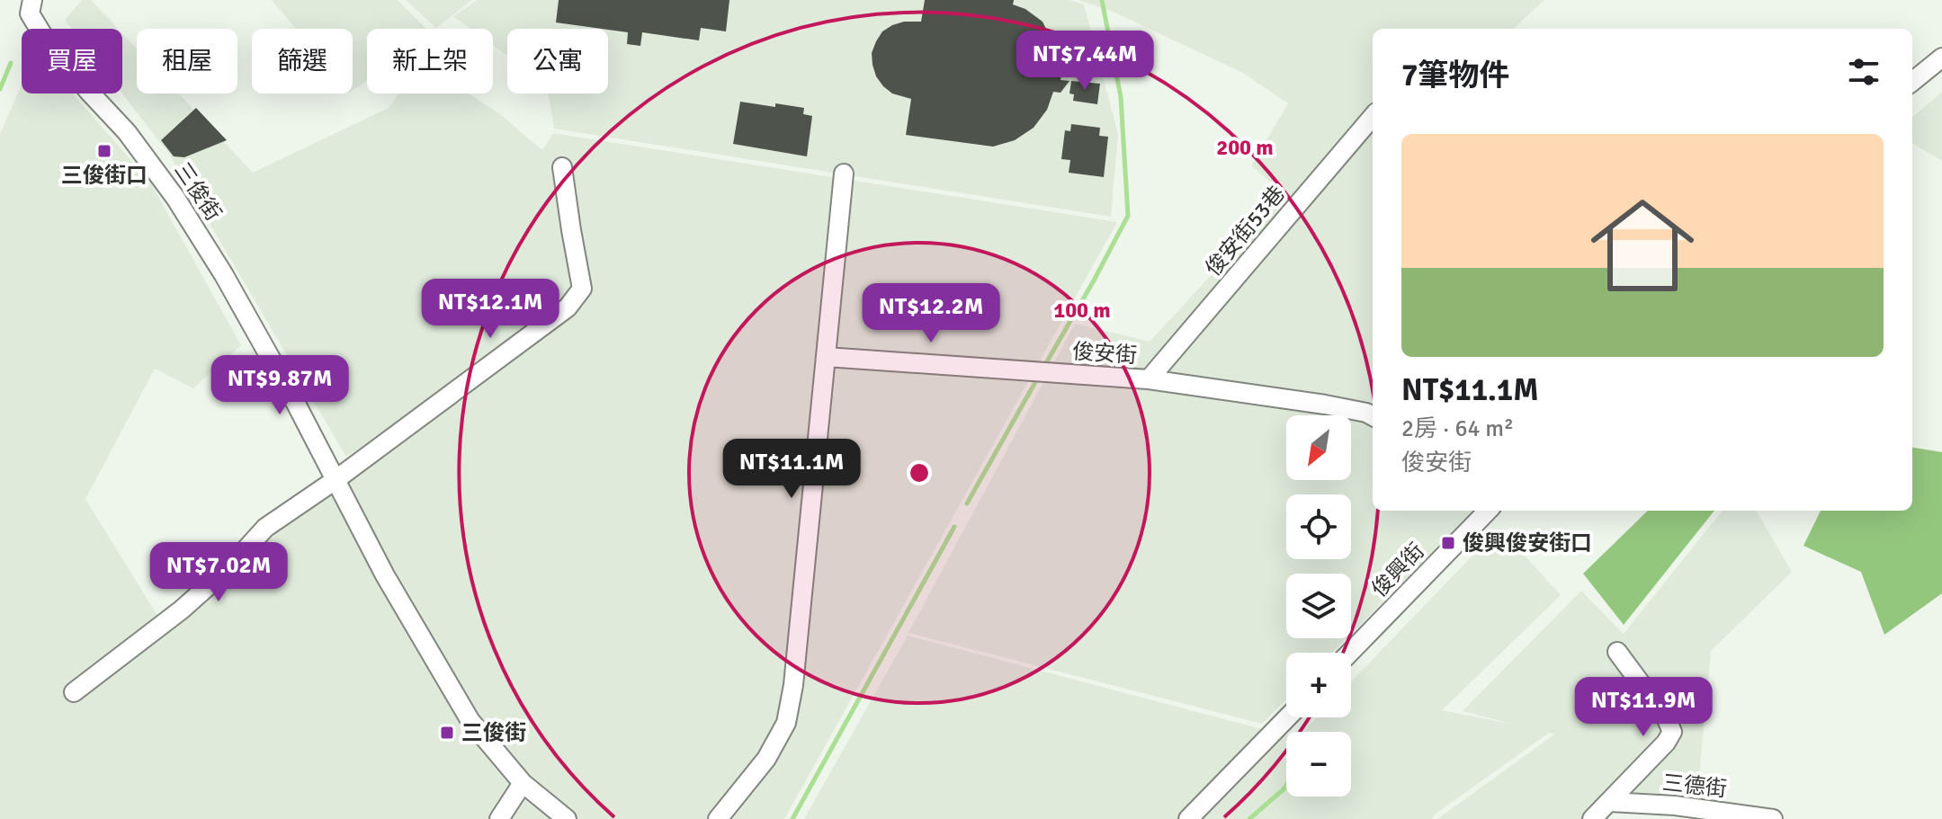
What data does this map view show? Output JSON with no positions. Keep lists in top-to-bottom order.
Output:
{
  "streets": {
    "street": [
      "三俊街",
      "俊安街53巷",
      "俊安街",
      "俊興街",
      "三德街"
    ]
  },
  "crossings": [
    ["俊安街53巷", "俊安街"]
  ],
  "places": {
    "transit": ["三俊街口", "俊興俊安街口", "三俊街"]
  },
  "north": "bottom left",
  "page": {
    "chip": [
      "買屋",
      "租屋",
      "篩選",
      "新上架",
      "公寓"
    ],
    "heading": "7筆物件",
    "price": [
      "NT$7.44M",
      "NT$12.1M",
      "NT$12.2M",
      "NT$9.87M",
      "NT$11.1M",
      "NT$7.02M",
      "NT$11.9M"
    ],
    "list": [
      {
        "name": "NT$11.1M",
        "note": "2房 · 64 m² · 俊安街"
      }
    ],
    "map_buttons": ["+", "−"]
  },
  "rings": ["200 m", "100 m"]
}
